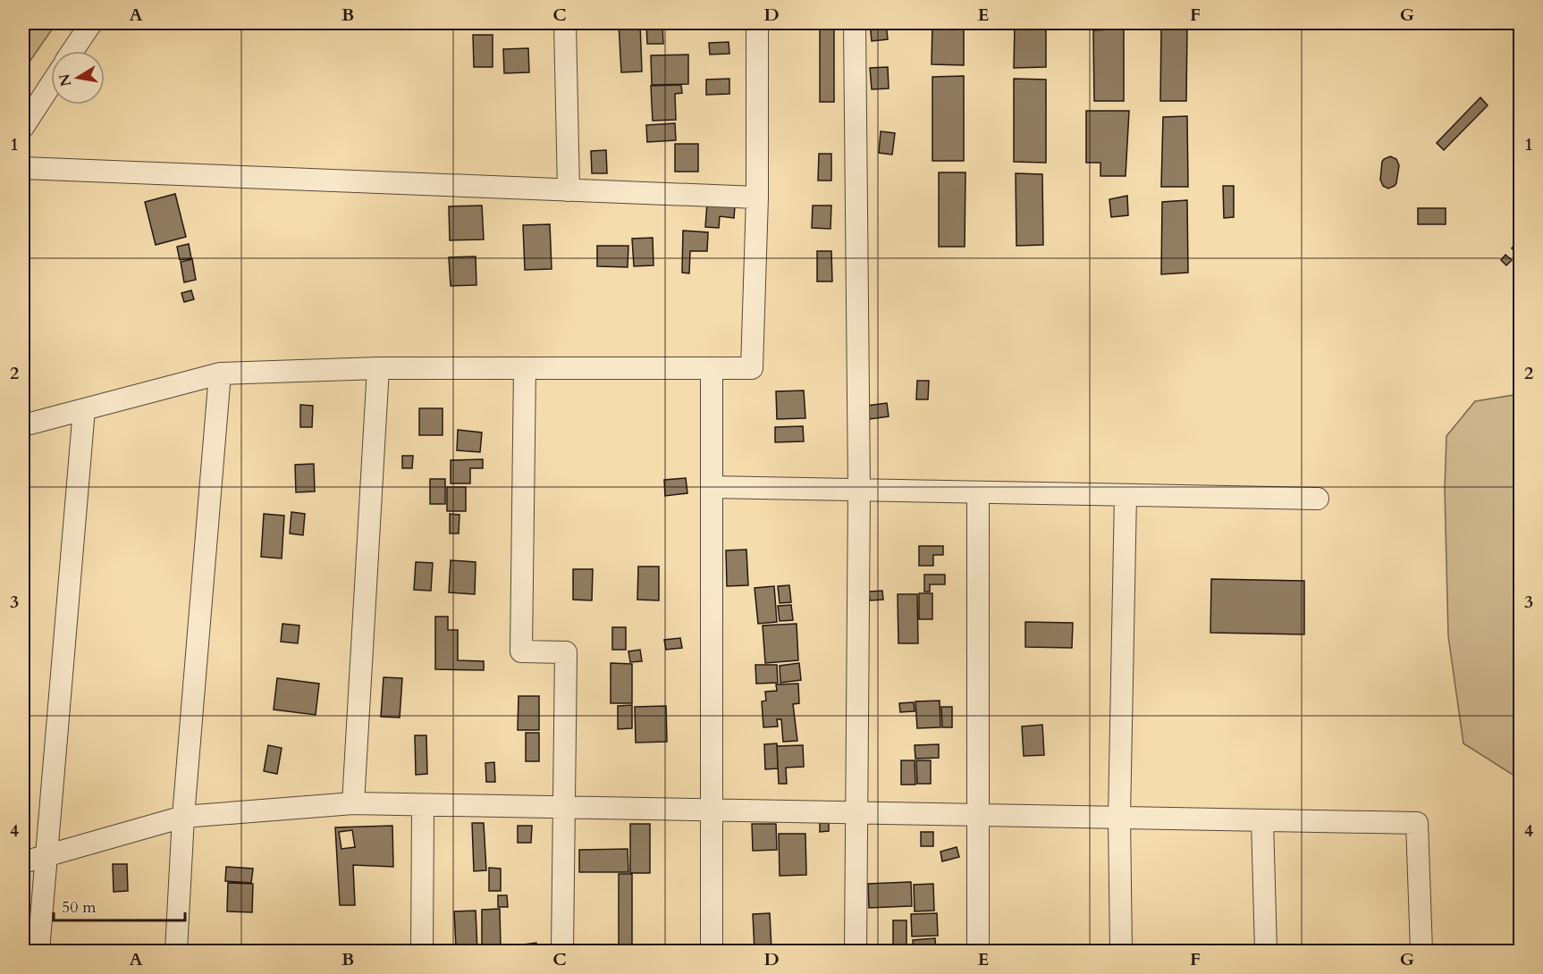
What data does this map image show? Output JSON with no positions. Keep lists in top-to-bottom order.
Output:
{
  "scale_bar": "50 m",
  "north": "left",
  "grid": {
    "columns": [
      "A",
      "B",
      "C",
      "D",
      "E",
      "F",
      "G"
    ],
    "rows": [
      "1",
      "2",
      "3",
      "4"
    ]
  }
}
